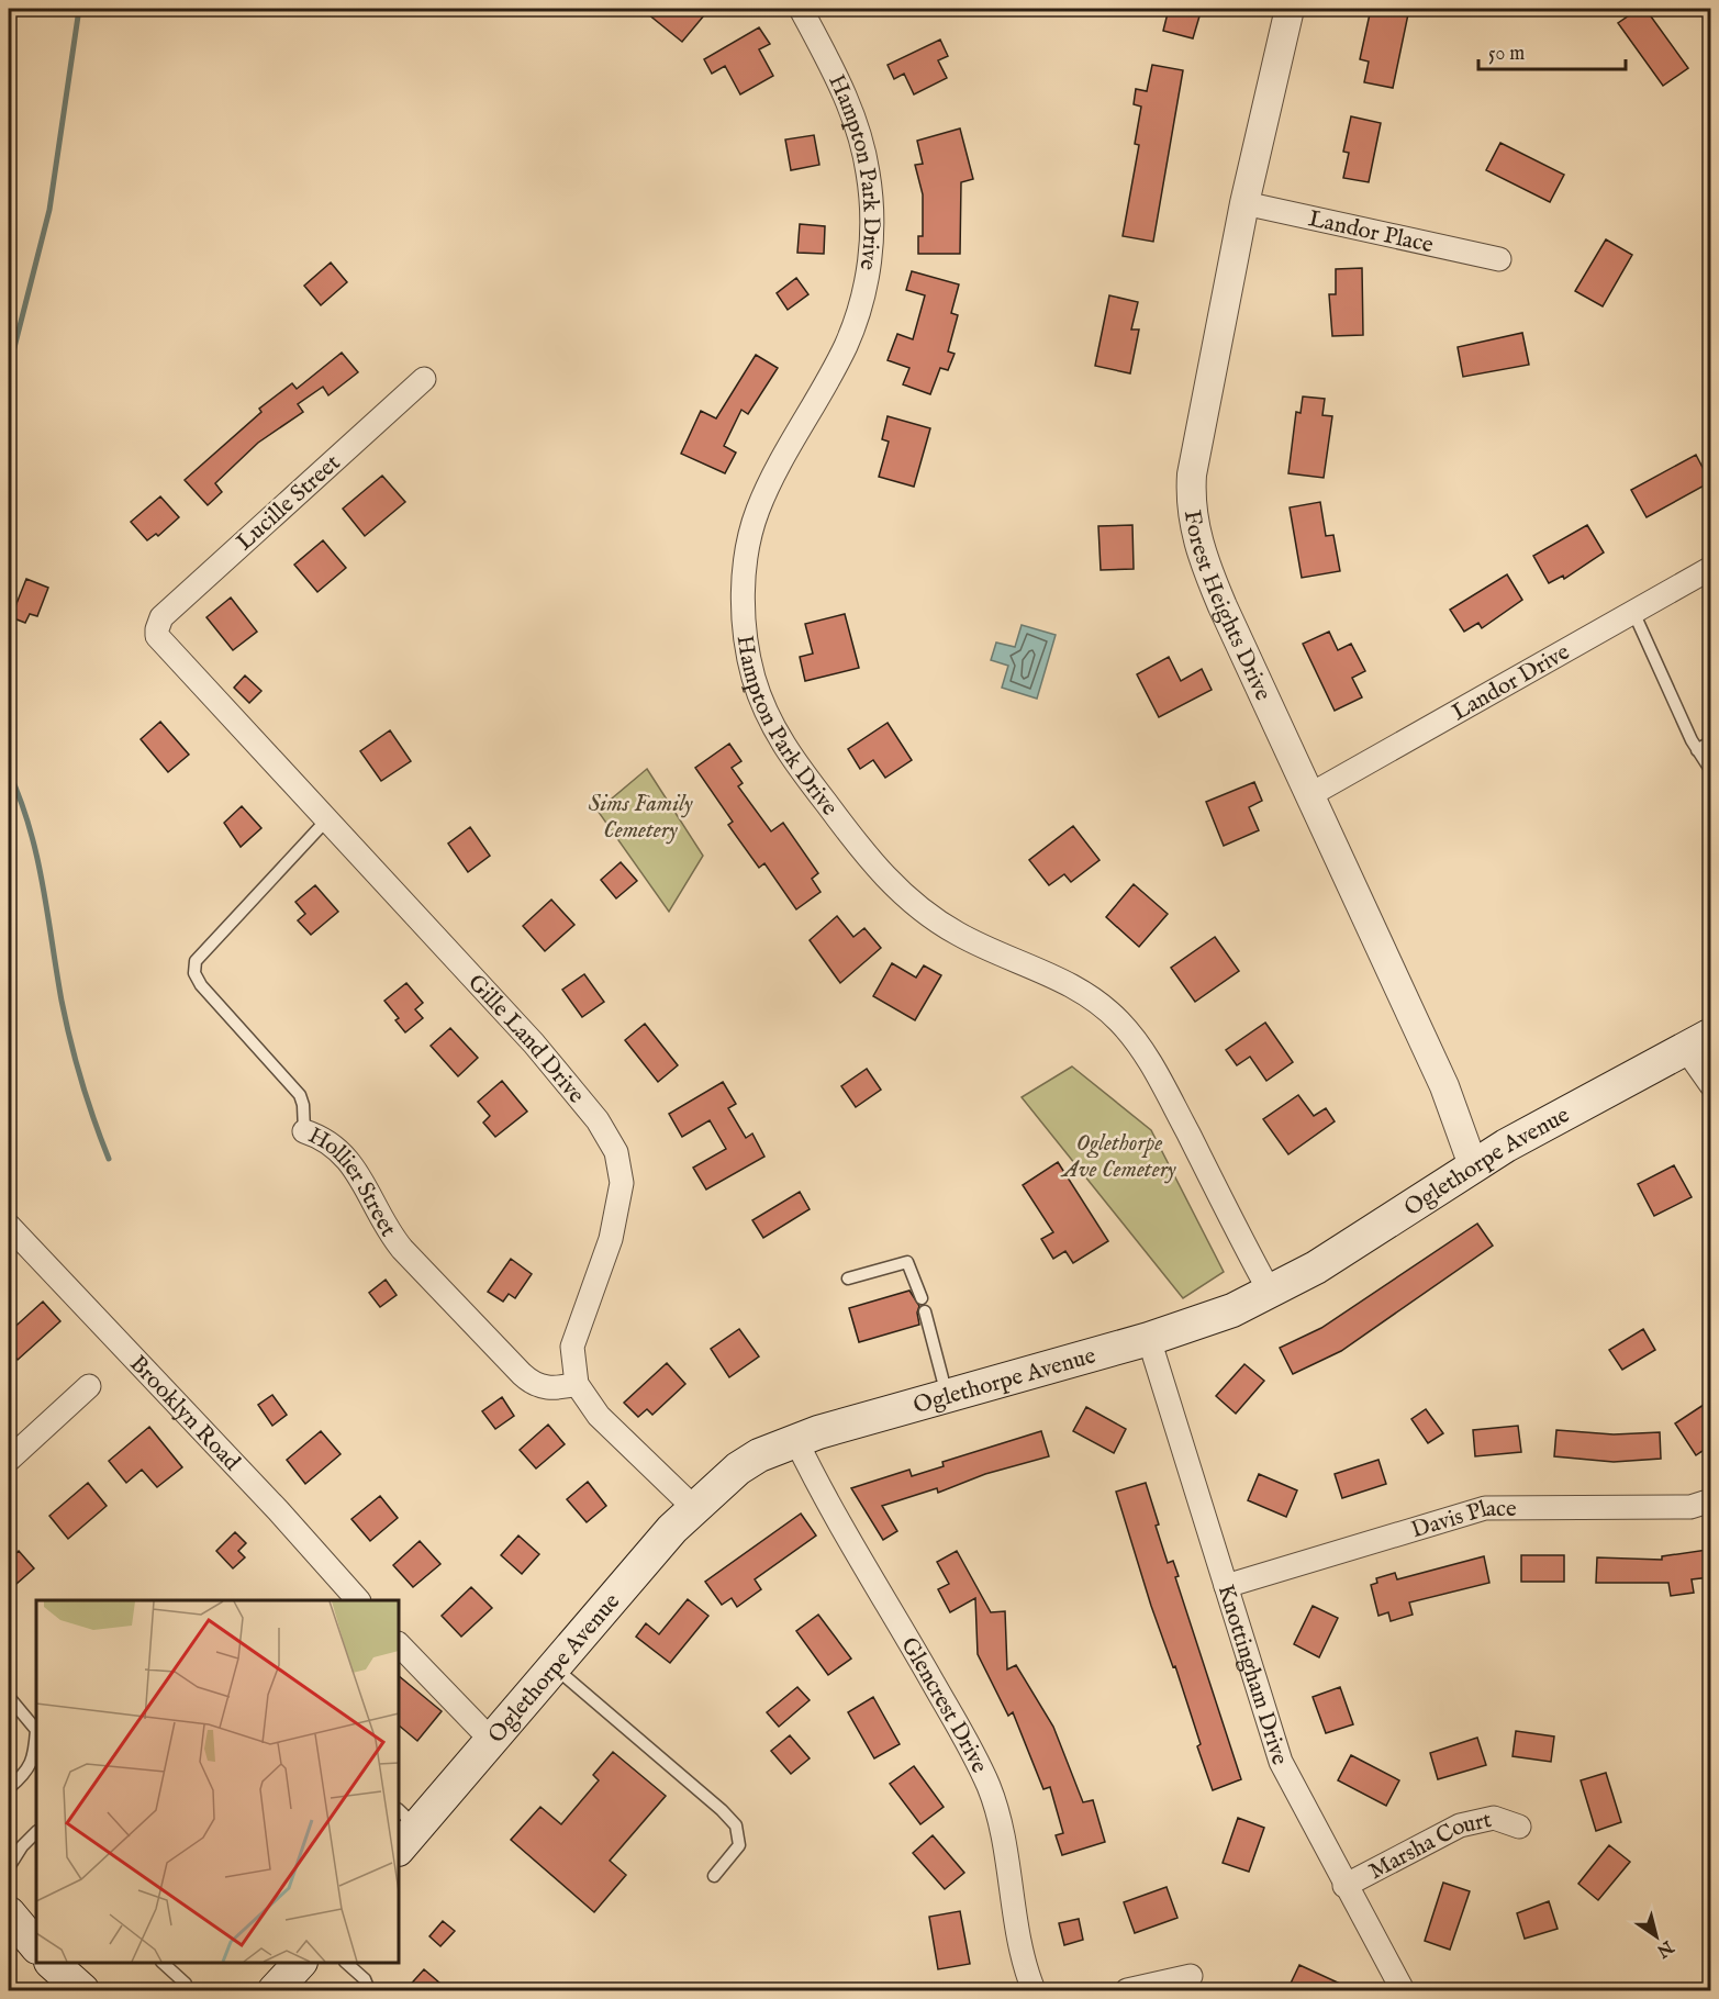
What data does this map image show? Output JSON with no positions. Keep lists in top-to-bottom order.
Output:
{
  "streets": {
    "main road": ["Oglethorpe Avenue"],
    "street": [
      "Hampton Park Drive",
      "Landor Place",
      "Lucille Street",
      "Forest Heights Drive",
      "Landor Drive",
      "Gille Land Drive",
      "Hollier Street",
      "Brooklyn Road",
      "Davis Place",
      "Knottingham Drive",
      "Glencrest Drive",
      "Marsha Court"
    ]
  },
  "crossings": [
    ["Hampton Park Drive", "Oglethorpe Avenue"],
    ["Landor Place", "Forest Heights Drive"],
    ["Lucille Street", "Gille Land Drive"],
    ["Forest Heights Drive", "Landor Drive"],
    ["Forest Heights Drive", "Oglethorpe Avenue"],
    ["Gille Land Drive", "Oglethorpe Avenue"],
    ["Gille Land Drive", "Hollier Street"],
    ["Oglethorpe Avenue", "Knottingham Drive"],
    ["Oglethorpe Avenue", "Glencrest Drive"],
    ["Davis Place", "Knottingham Drive"],
    ["Knottingham Drive", "Marsha Court"]
  ],
  "parks": ["Sims Family Cemetery", "Oglethorpe Ave Cemetery"],
  "scale_bar": "50 m",
  "north": "bottom right"
}
